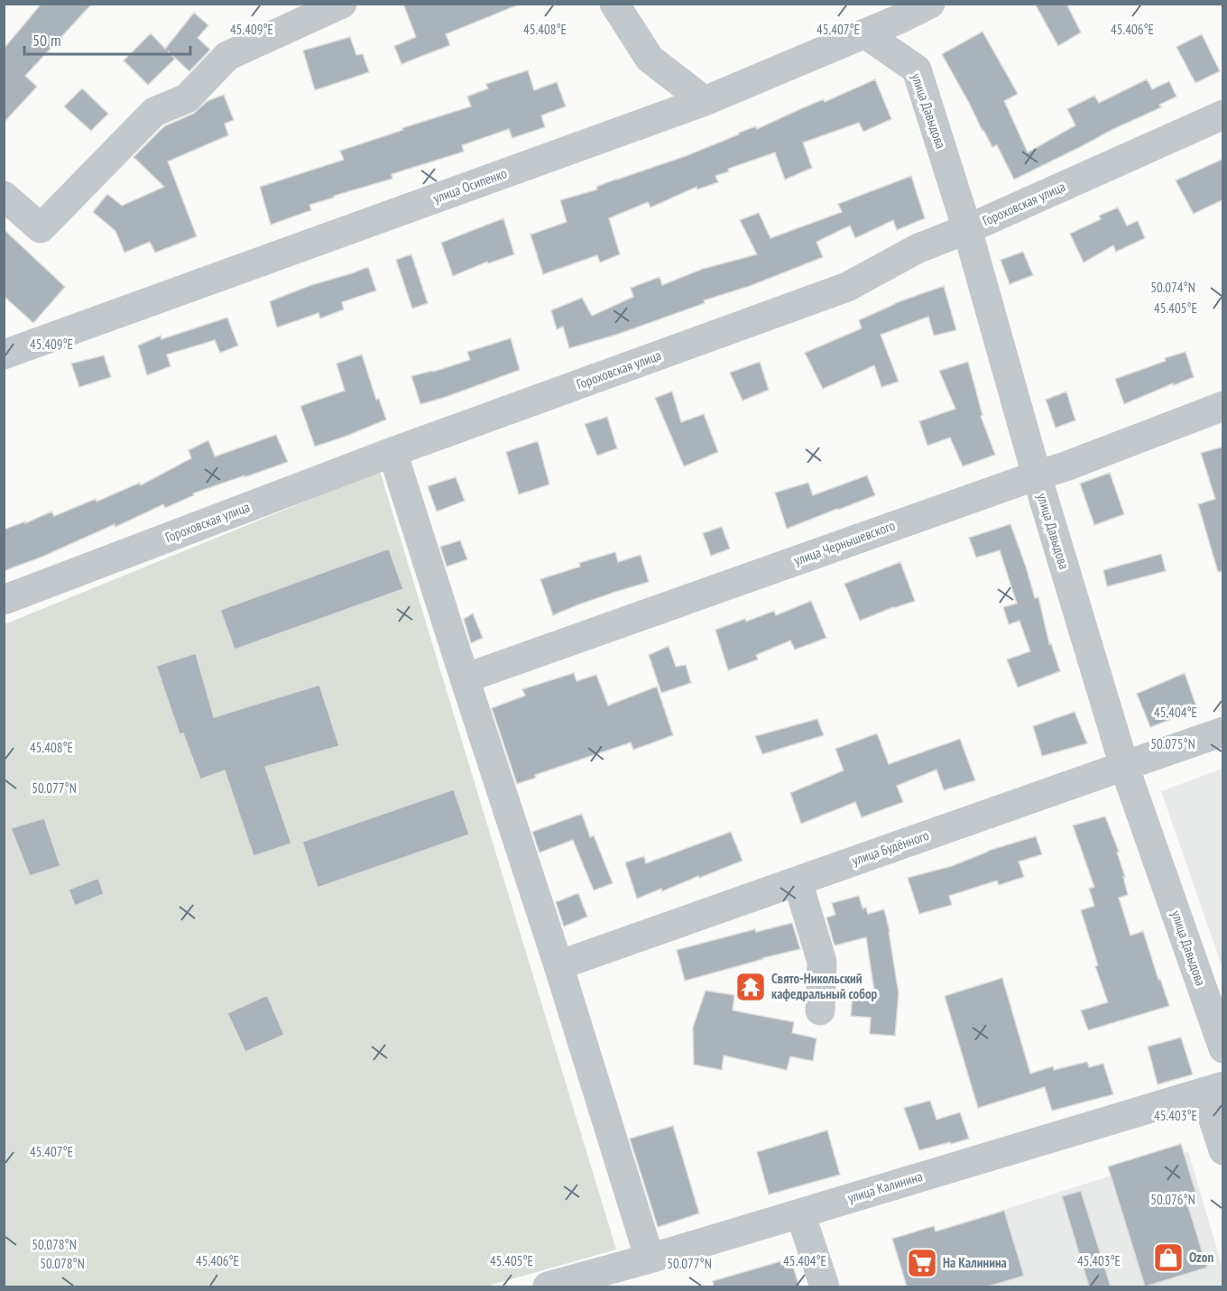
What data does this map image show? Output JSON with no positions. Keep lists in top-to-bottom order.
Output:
{
  "streets": {
    "street": [
      "улица Давыдова",
      "улица Осипенко",
      "Гороховская улица",
      "улица Чернышевского",
      "улица Будённого",
      "улица Калинина"
    ]
  },
  "crossings": [
    ["улица Давыдова", "улица Осипенко"],
    ["улица Давыдова", "Гороховская улица"],
    ["улица Давыдова", "улица Чернышевского"],
    ["улица Давыдова", "улица Будённого"]
  ],
  "places": {
    "temple": ["Свято-Никольский кафедральный собор"],
    "shop": ["Ozon"],
    "supermarket": ["На Калинина"]
  },
  "scale_bar": "50 m",
  "coordinates": [
    "45.408°E",
    "45.406°E",
    "45.409°E",
    "45.407°E",
    "50.074°N",
    "45.405°E",
    "45.404°E",
    "50.075°N",
    "50.077°N",
    "45.403°E",
    "50.076°N",
    "50.078°N"
  ]
}
